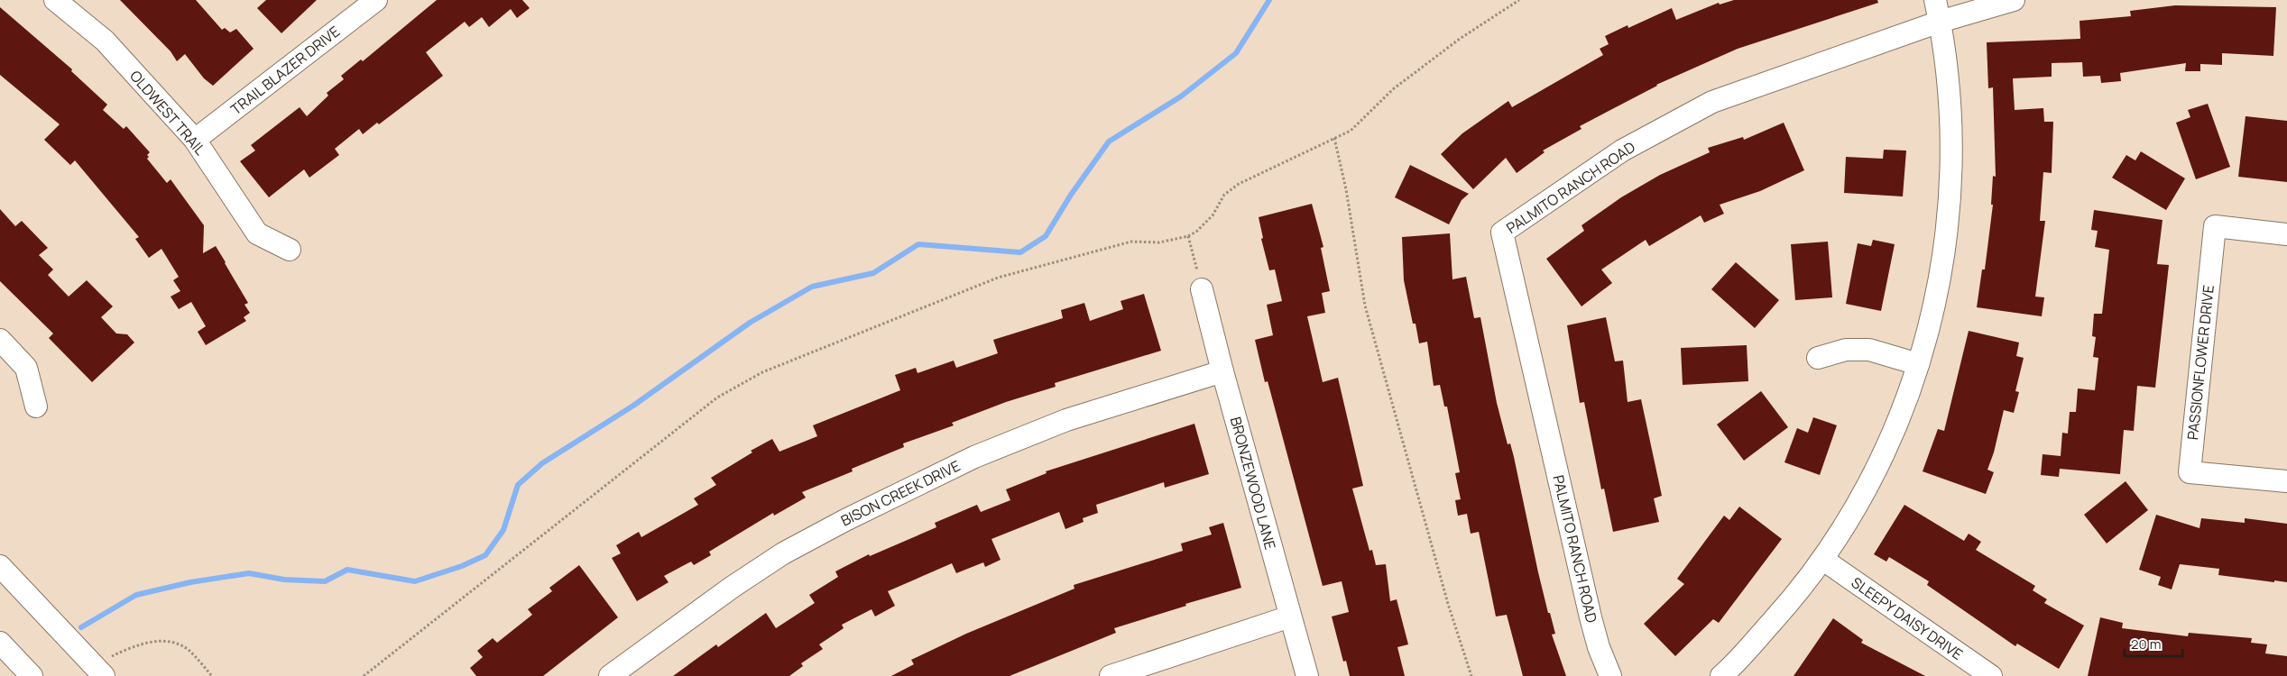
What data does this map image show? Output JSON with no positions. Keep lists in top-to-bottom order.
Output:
{
  "streets": {
    "street": [
      "TRAIL BLAZER DRIVE",
      "OLDWEST TRAIL",
      "PALMITO RANCH ROAD",
      "PASSIONFLOWER DRIVE",
      "BRONZEWOOD LANE",
      "BISON CREEK DRIVE",
      "SLEEPY DAISY DRIVE"
    ]
  },
  "crossings": [
    ["TRAIL BLAZER DRIVE", "OLDWEST TRAIL"],
    ["BRONZEWOOD LANE", "BISON CREEK DRIVE"]
  ],
  "scale_bar": "20 m"
}
